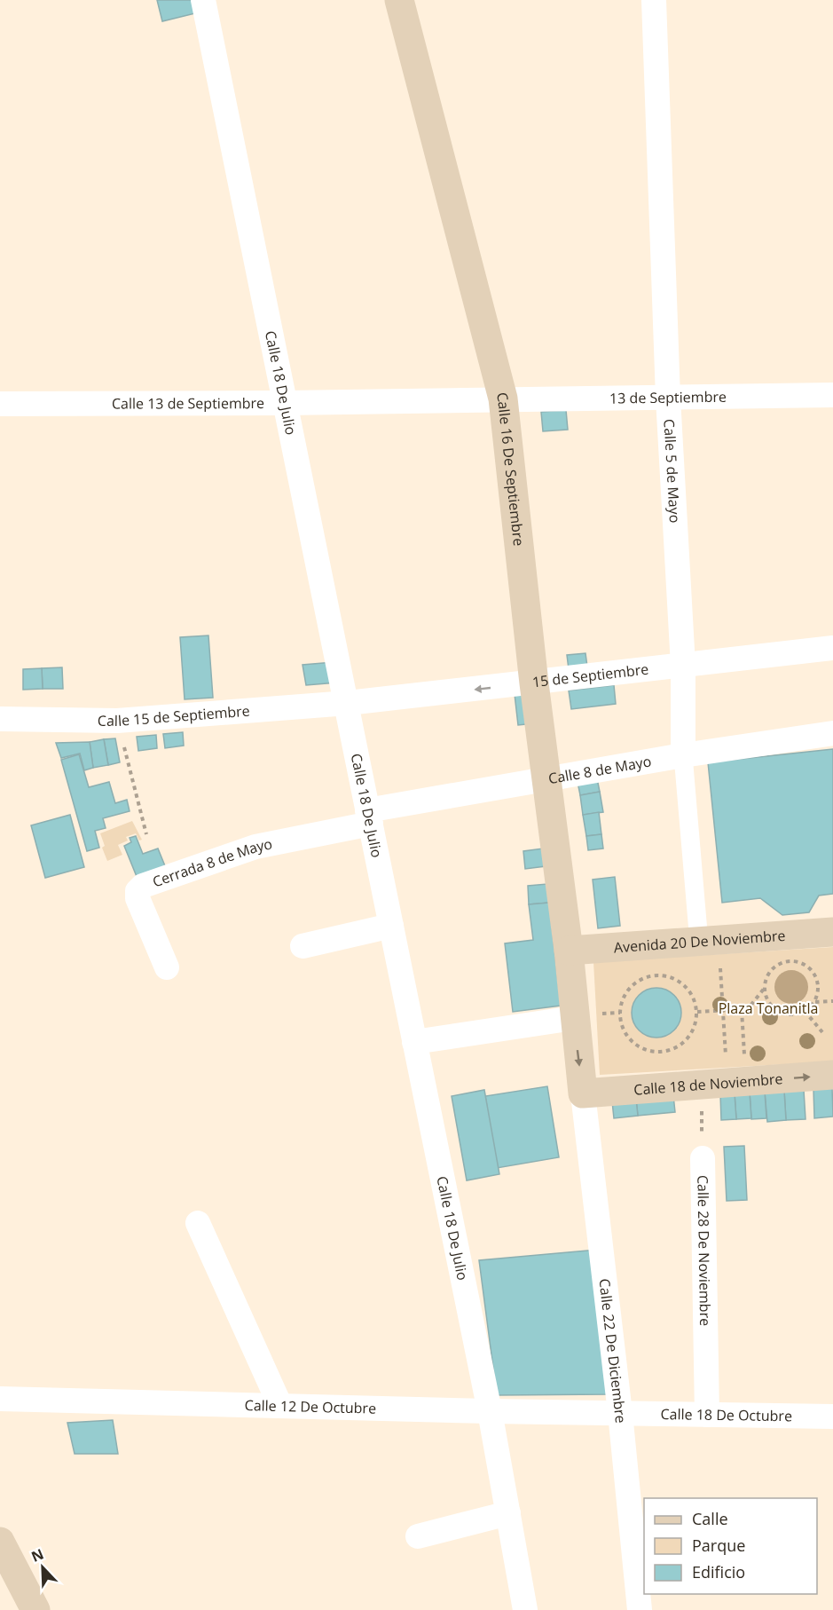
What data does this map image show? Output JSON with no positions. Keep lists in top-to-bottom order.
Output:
{
  "streets": {
    "main road": ["Calle 16 De Septiembre", "Avenida 20 De Noviembre", "Calle 18 de Noviembre"],
    "street": [
      "Calle 18 De Julio",
      "13 de Septiembre",
      "Calle 13 de Septiembre",
      "Calle 5 de Mayo",
      "15 de Septiembre",
      "Calle 15 de Septiembre",
      "Calle 8 de Mayo",
      "Cerrada 8 de Mayo",
      "Calle 28 De Noviembre",
      "Calle 22 De Diciembre",
      "Calle 12 De Octubre",
      "Calle 18 De Octubre"
    ]
  },
  "crossings": [
    ["Calle 18 De Julio", "Calle 13 de Septiembre"],
    ["Calle 18 De Julio", "15 de Septiembre"],
    ["Calle 18 De Julio", "Calle 15 de Septiembre"],
    ["Calle 18 De Julio", "Calle 8 de Mayo"],
    ["Calle 18 De Julio", "Cerrada 8 de Mayo"],
    ["Calle 18 De Julio", "Calle 12 De Octubre"],
    ["13 de Septiembre", "Calle 13 de Septiembre"],
    ["13 de Septiembre", "Calle 16 De Septiembre"],
    ["13 de Septiembre", "Calle 5 de Mayo"],
    ["Calle 13 de Septiembre", "Calle 16 De Septiembre"],
    ["Calle 16 De Septiembre", "15 de Septiembre"],
    ["Calle 16 De Septiembre", "Calle 8 de Mayo"],
    ["Calle 16 De Septiembre", "Avenida 20 De Noviembre"],
    ["Calle 5 de Mayo", "15 de Septiembre"],
    ["Calle 5 de Mayo", "Calle 8 de Mayo"],
    ["Calle 5 de Mayo", "Avenida 20 De Noviembre"],
    ["15 de Septiembre", "Calle 15 de Septiembre"],
    ["Calle 8 de Mayo", "Cerrada 8 de Mayo"],
    ["Calle 18 de Noviembre", "Calle 28 De Noviembre"],
    ["Calle 18 de Noviembre", "Calle 22 De Diciembre"],
    ["Calle 28 De Noviembre", "Calle 18 De Octubre"],
    ["Calle 22 De Diciembre", "Calle 12 De Octubre"],
    ["Calle 22 De Diciembre", "Calle 18 De Octubre"],
    ["Calle 12 De Octubre", "Calle 18 De Octubre"]
  ],
  "one_way": ["15 de Septiembre", "Calle 18 de Noviembre"],
  "parks": ["Plaza Tonanitla"],
  "legend": ["Calle", "Parque", "Edificio"],
  "north": "top left"
}
